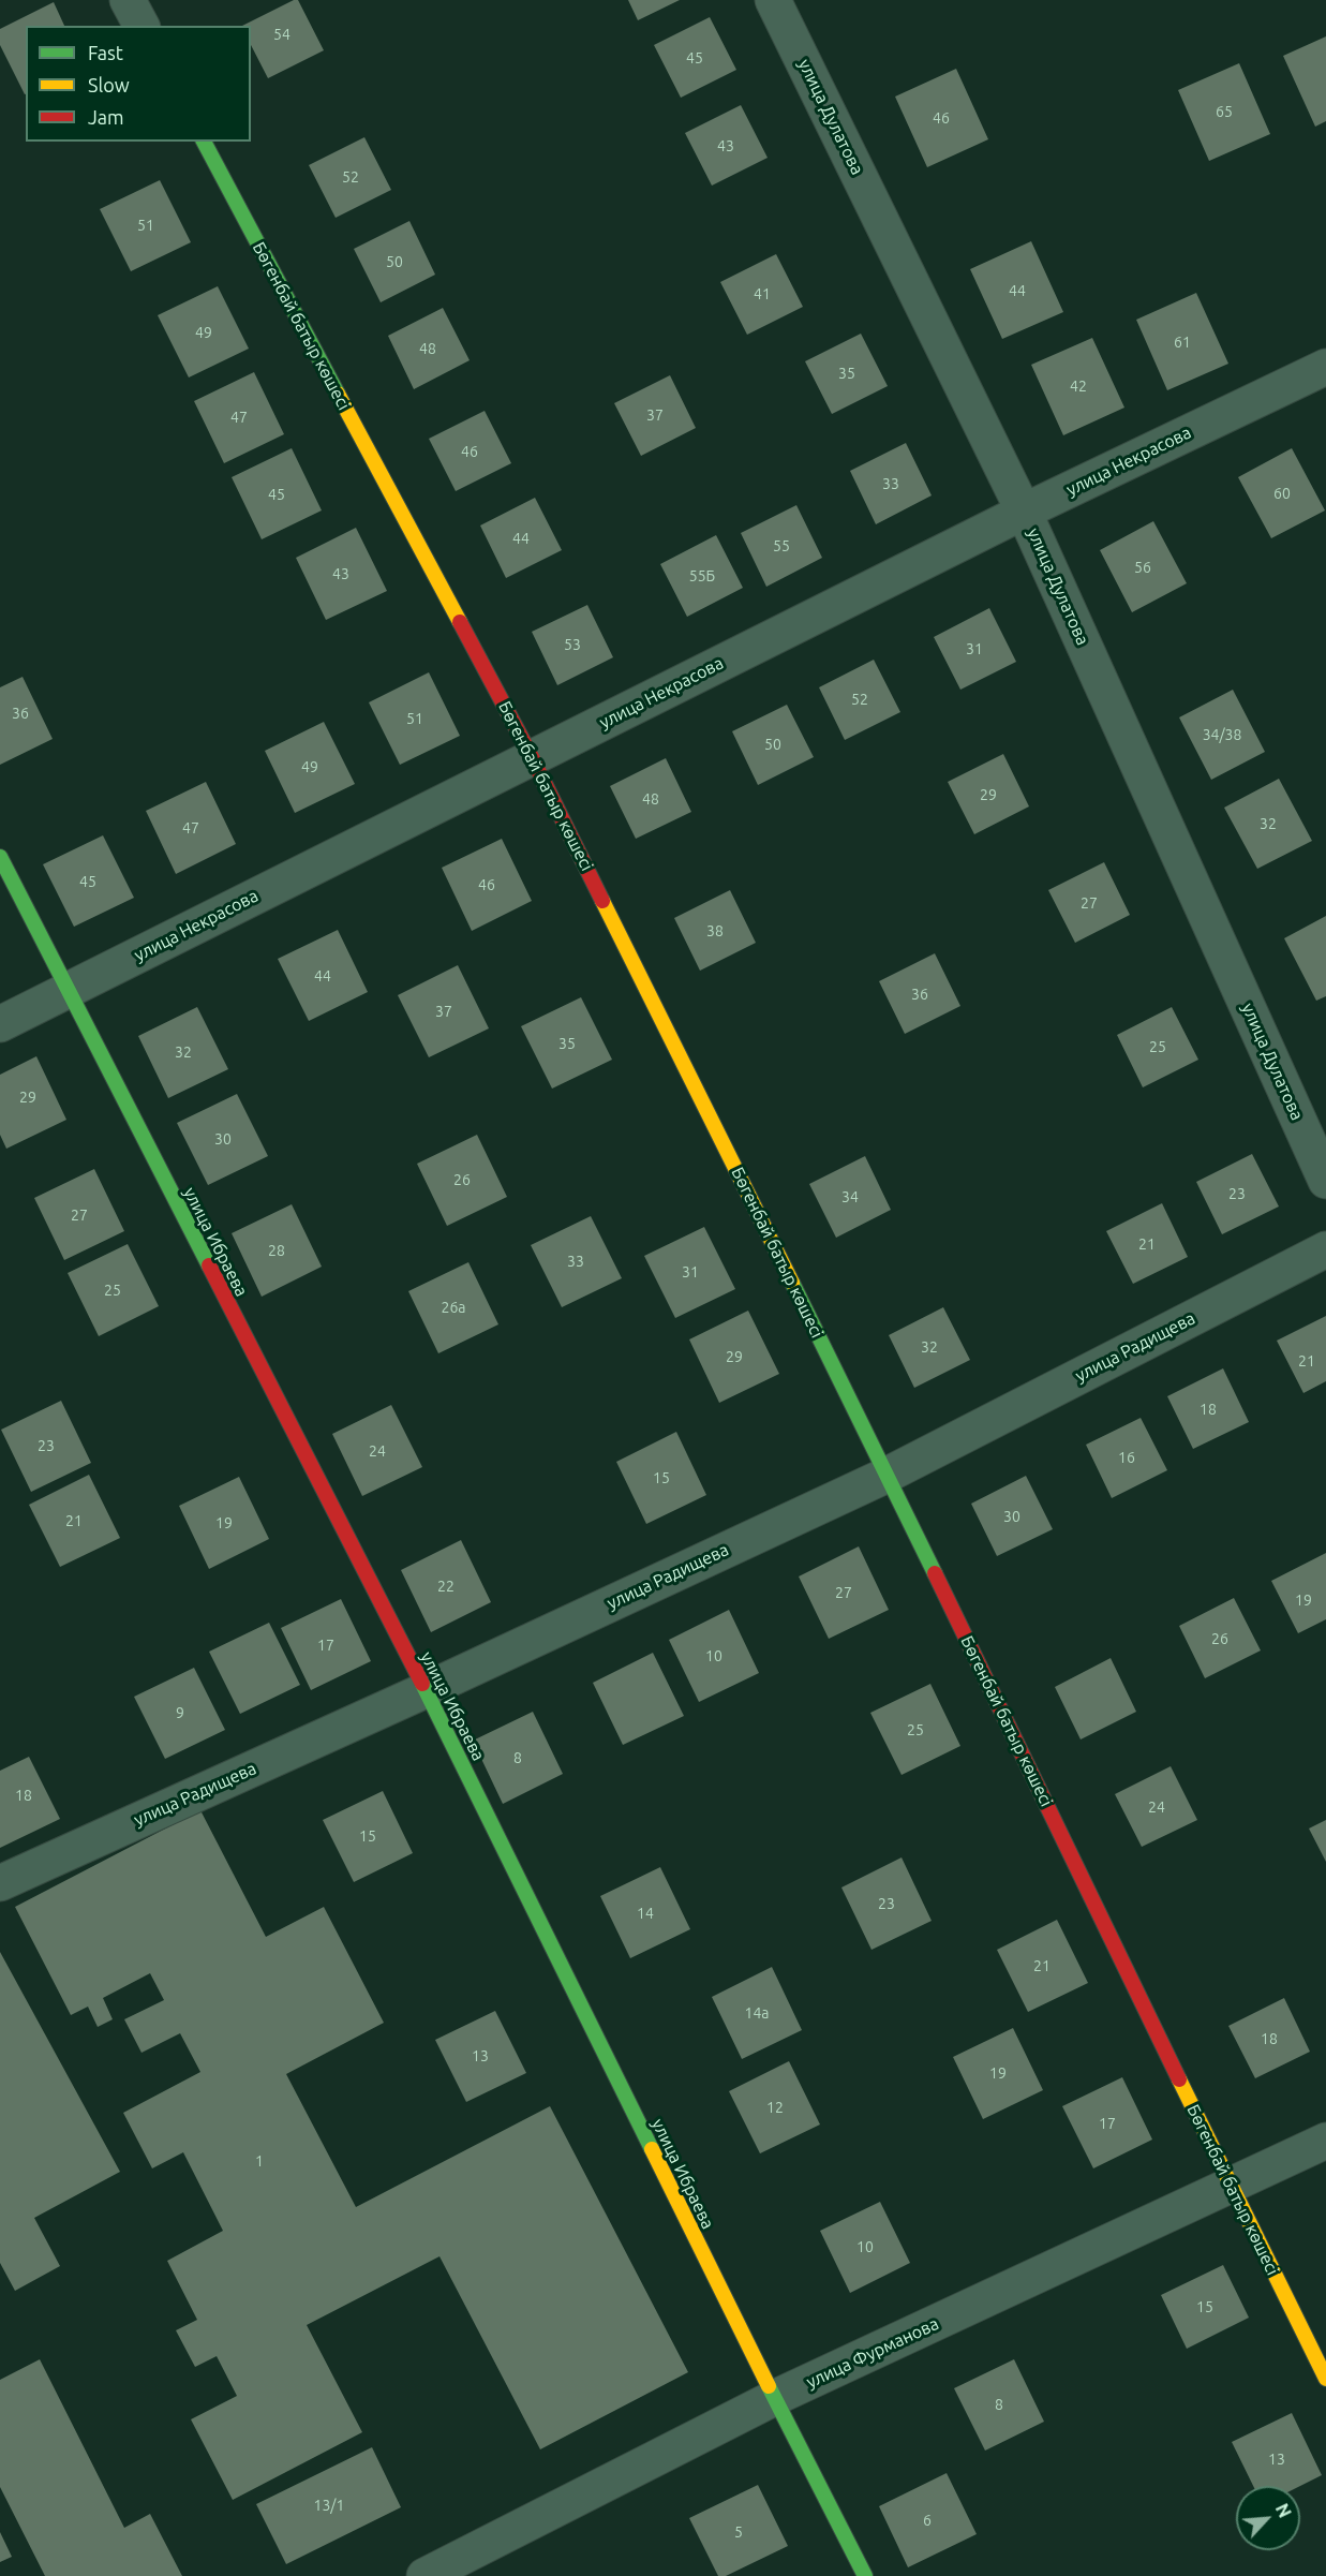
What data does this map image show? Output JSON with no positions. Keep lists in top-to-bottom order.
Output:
{
  "streets": {
    "street": [
      "улица Дулатова",
      "Бөгенбай батыр көшесі",
      "улица Некрасова",
      "улица Ибраева",
      "улица Радищева",
      "улица Фурманова"
    ]
  },
  "crossings": [
    ["улица Дулатова", "улица Некрасова"],
    ["Бөгенбай батыр көшесі", "улица Некрасова"],
    ["Бөгенбай батыр көшесі", "улица Радищева"],
    ["Бөгенбай батыр көшесі", "улица Фурманова"],
    ["улица Некрасова", "улица Ибраева"],
    ["улица Ибраева", "улица Радищева"],
    ["улица Ибраева", "улица Фурманова"]
  ],
  "house_numbers": [
    "54",
    "45",
    "65",
    "46",
    "43",
    "52",
    "51",
    "50",
    "44",
    "41",
    "49",
    "61",
    "48",
    "35",
    "42",
    "37",
    "47",
    "46",
    "33",
    "60",
    "45",
    "44",
    "55",
    "56",
    "43",
    "55Б",
    "53",
    "31",
    "52",
    "36",
    "51",
    "34/38",
    "50",
    "49",
    "29",
    "48",
    "32",
    "47",
    "45",
    "46",
    "27",
    "38",
    "44",
    "36",
    "37",
    "35",
    "25",
    "32",
    "29",
    "30",
    "26",
    "23",
    "34",
    "27",
    "21",
    "28",
    "33",
    "31",
    "25",
    "26а",
    "32",
    "29",
    "21",
    "18",
    "23",
    "24",
    "16",
    "15",
    "30",
    "21",
    "19",
    "22",
    "27",
    "19",
    "26",
    "17",
    "10",
    "9",
    "25",
    "8",
    "18",
    "24",
    "15",
    "23",
    "14",
    "21",
    "14а",
    "18",
    "13",
    "19",
    "12",
    "17",
    "1",
    "10",
    "15",
    "8",
    "13",
    "13/1",
    "6",
    "5"
  ],
  "legend": ["Fast", "Slow", "Jam"],
  "north": "top right"
}
